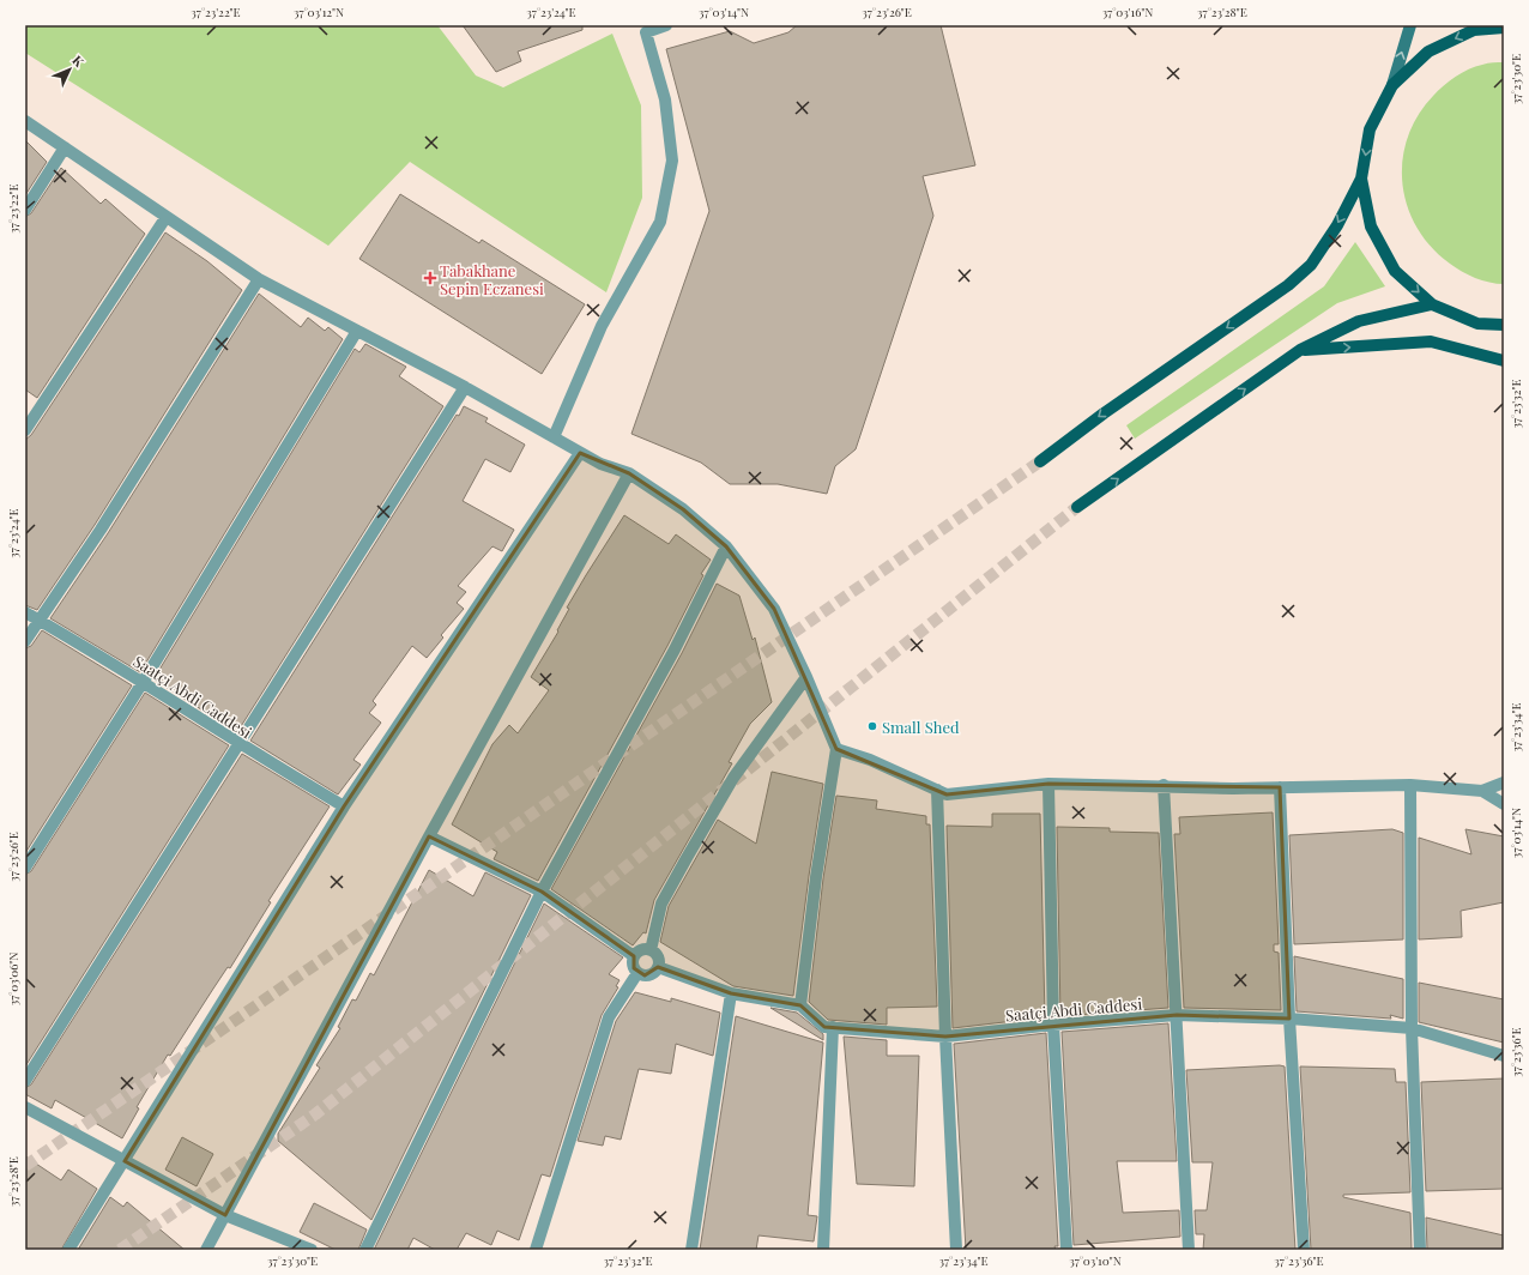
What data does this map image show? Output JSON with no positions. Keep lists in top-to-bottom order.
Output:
{
  "streets": {
    "street": ["Saatçi Abdi Caddesi"]
  },
  "places": {
    "health": ["Tabakhane Sepin Eczanesi"],
    "other": ["Small Shed"]
  },
  "north": "top right",
  "coordinates": [
    "37°23'22\"E",
    "37°03'12\"N",
    "37°23'24\"E",
    "37°03'14\"N",
    "37°23'26\"E",
    "37°03'16\"N",
    "37°23'28\"E",
    "37°23'30\"E",
    "37°23'32\"E",
    "37°23'34\"E",
    "37°03'06\"N",
    "37°23'36\"E",
    "37°03'10\"N"
  ]
}
